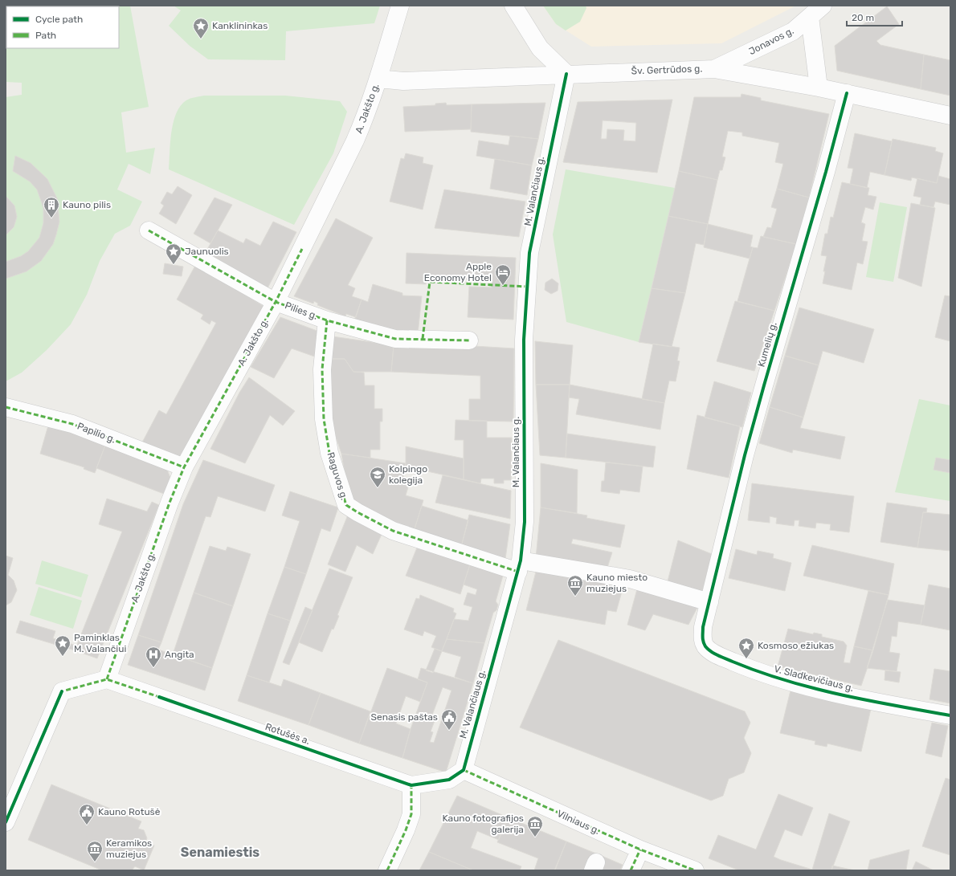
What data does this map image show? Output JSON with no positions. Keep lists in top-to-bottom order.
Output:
{
  "streets": {
    "street": [
      "Jonavos g.",
      "Šv. Gertrūdos g.",
      "A. Jakšto g.",
      "M. Valančiaus g.",
      "Pilies g.",
      "Kumelių g.",
      "Papilio g.",
      "Raguvos g.",
      "V. Sladkevičiaus g.",
      "Rotušės a.",
      "Vilniaus g."
    ]
  },
  "crossings": [
    ["Jonavos g.", "Šv. Gertrūdos g."],
    ["Šv. Gertrūdos g.", "A. Jakšto g."],
    ["Šv. Gertrūdos g.", "M. Valančiaus g."],
    ["Šv. Gertrūdos g.", "Kumelių g."],
    ["A. Jakšto g.", "Pilies g."],
    ["A. Jakšto g.", "Papilio g."],
    ["A. Jakšto g.", "Rotušės a."],
    ["M. Valančiaus g.", "Raguvos g."],
    ["M. Valančiaus g.", "Vilniaus g."],
    ["Pilies g.", "Raguvos g."],
    ["Kumelių g.", "Raguvos g."],
    ["Kumelių g.", "V. Sladkevičiaus g."],
    ["Raguvos g.", "V. Sladkevičiaus g."]
  ],
  "districts": ["Senamiestis"],
  "places": {
    "place": [
      "Kanklininkas",
      "Jaunuolis",
      "Paminklas M. Valančiui",
      "Kosmoso ežiukas"
    ],
    "building": ["Kauno pilis"],
    "hotel": ["Apple Economy Hotel"],
    "school or university": ["Kolpingo kolegija"],
    "museum": ["Kauno miesto muziejus", "Kauno fotografijos galerija", "Keramikos muziejus"],
    "hospital": ["Angita"],
    "public building": ["Senasis paštas", "Kauno Rotušė"]
  },
  "legend": ["Cycle path", "Path"],
  "scale_bar": "20 m"
}
